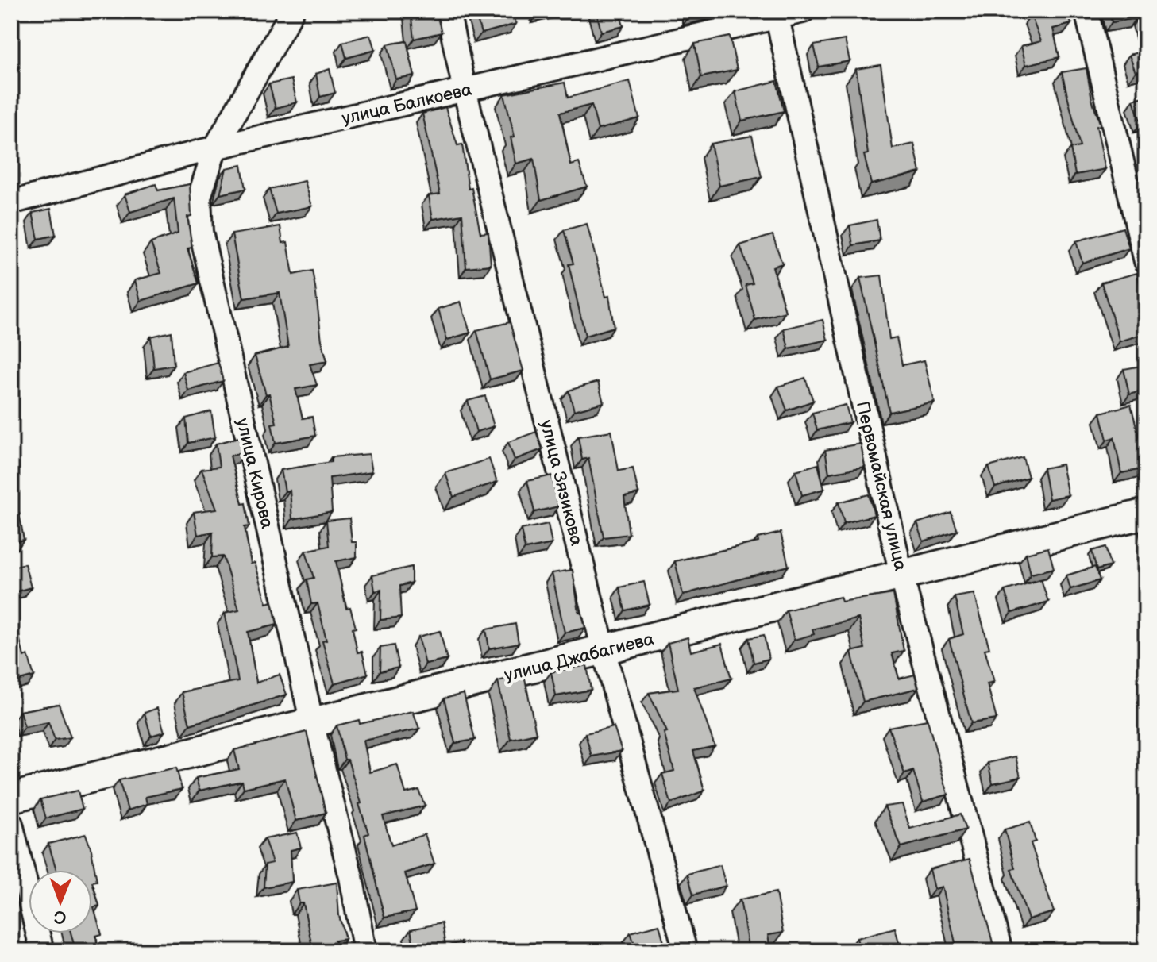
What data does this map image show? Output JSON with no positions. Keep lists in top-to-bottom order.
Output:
{
  "streets": {
    "main road": ["улица Джабагиева"],
    "street": [
      "улица Балкоева",
      "улица Кирова",
      "улица Зязикова",
      "Первомайская улица"
    ]
  },
  "crossings": [
    ["улица Балкоева", "улица Кирова"],
    ["улица Балкоева", "улица Зязикова"],
    ["улица Балкоева", "Первомайская улица"],
    ["улица Кирова", "улица Джабагиева"],
    ["улица Зязикова", "улица Джабагиева"],
    ["Первомайская улица", "улица Джабагиева"]
  ],
  "north": "bottom"
}
